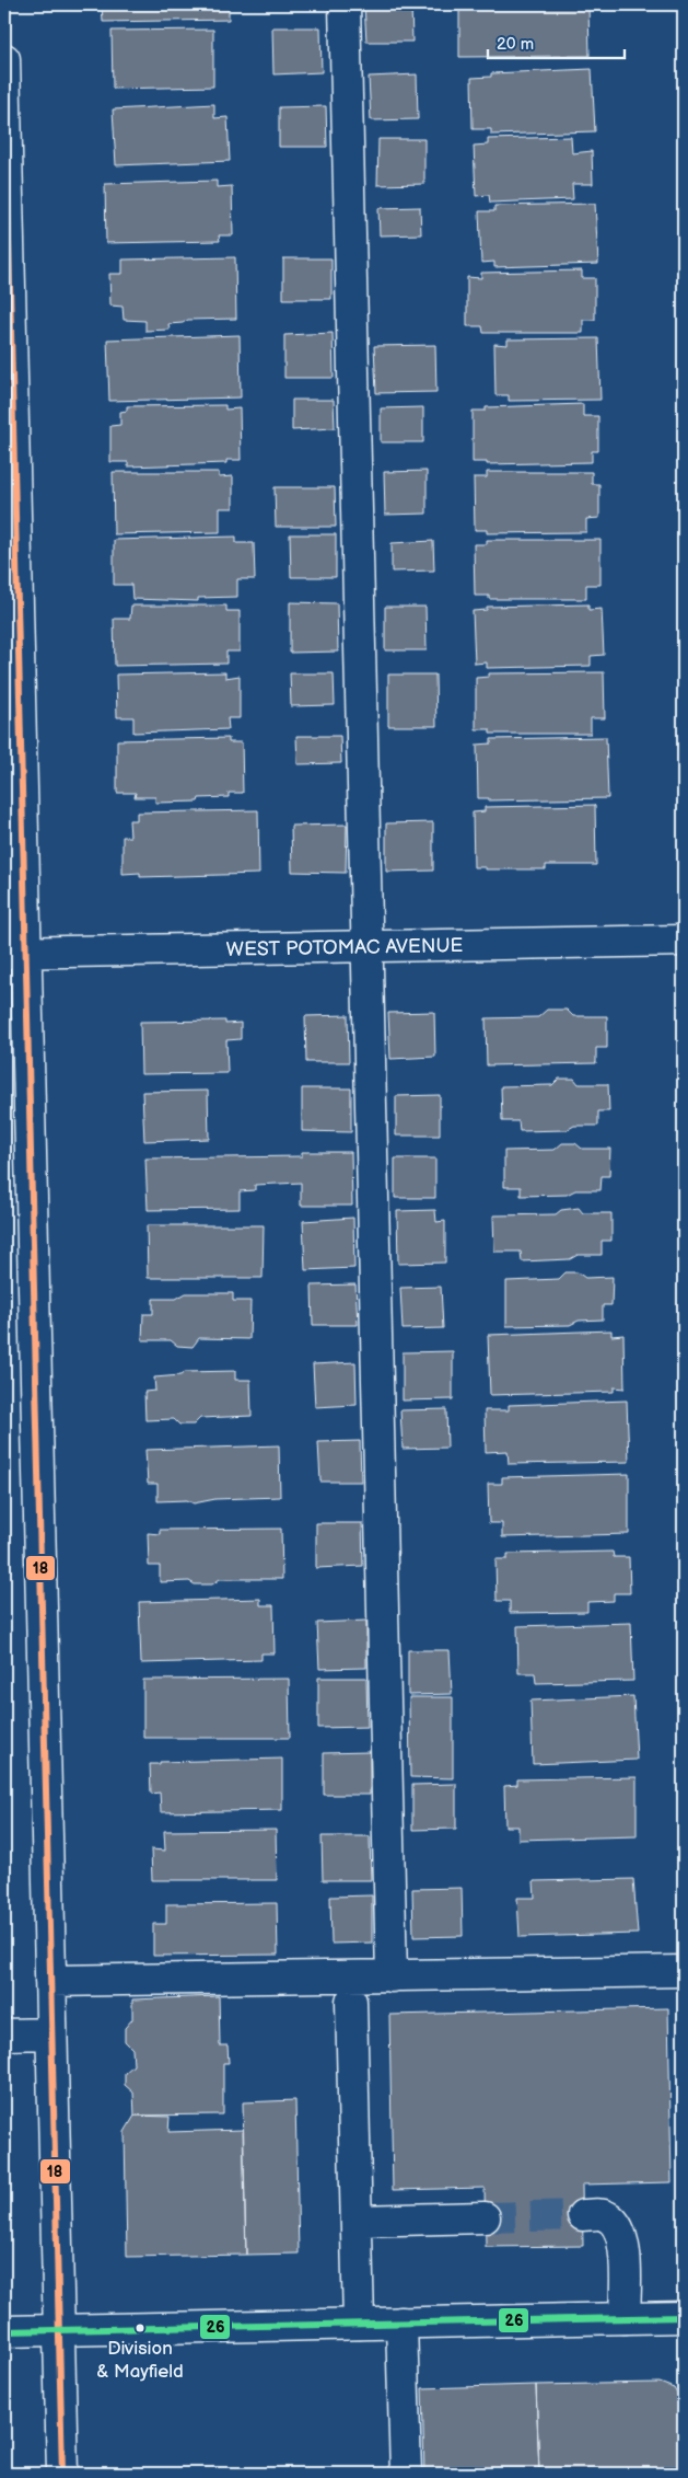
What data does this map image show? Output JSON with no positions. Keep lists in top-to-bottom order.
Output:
{
  "streets": {
    "street": ["WEST POTOMAC AVENUE"]
  },
  "places": ["Division & Mayfield"],
  "lines": ["transit line 18", "transit line 26"],
  "scale_bar": "20 m"
}
